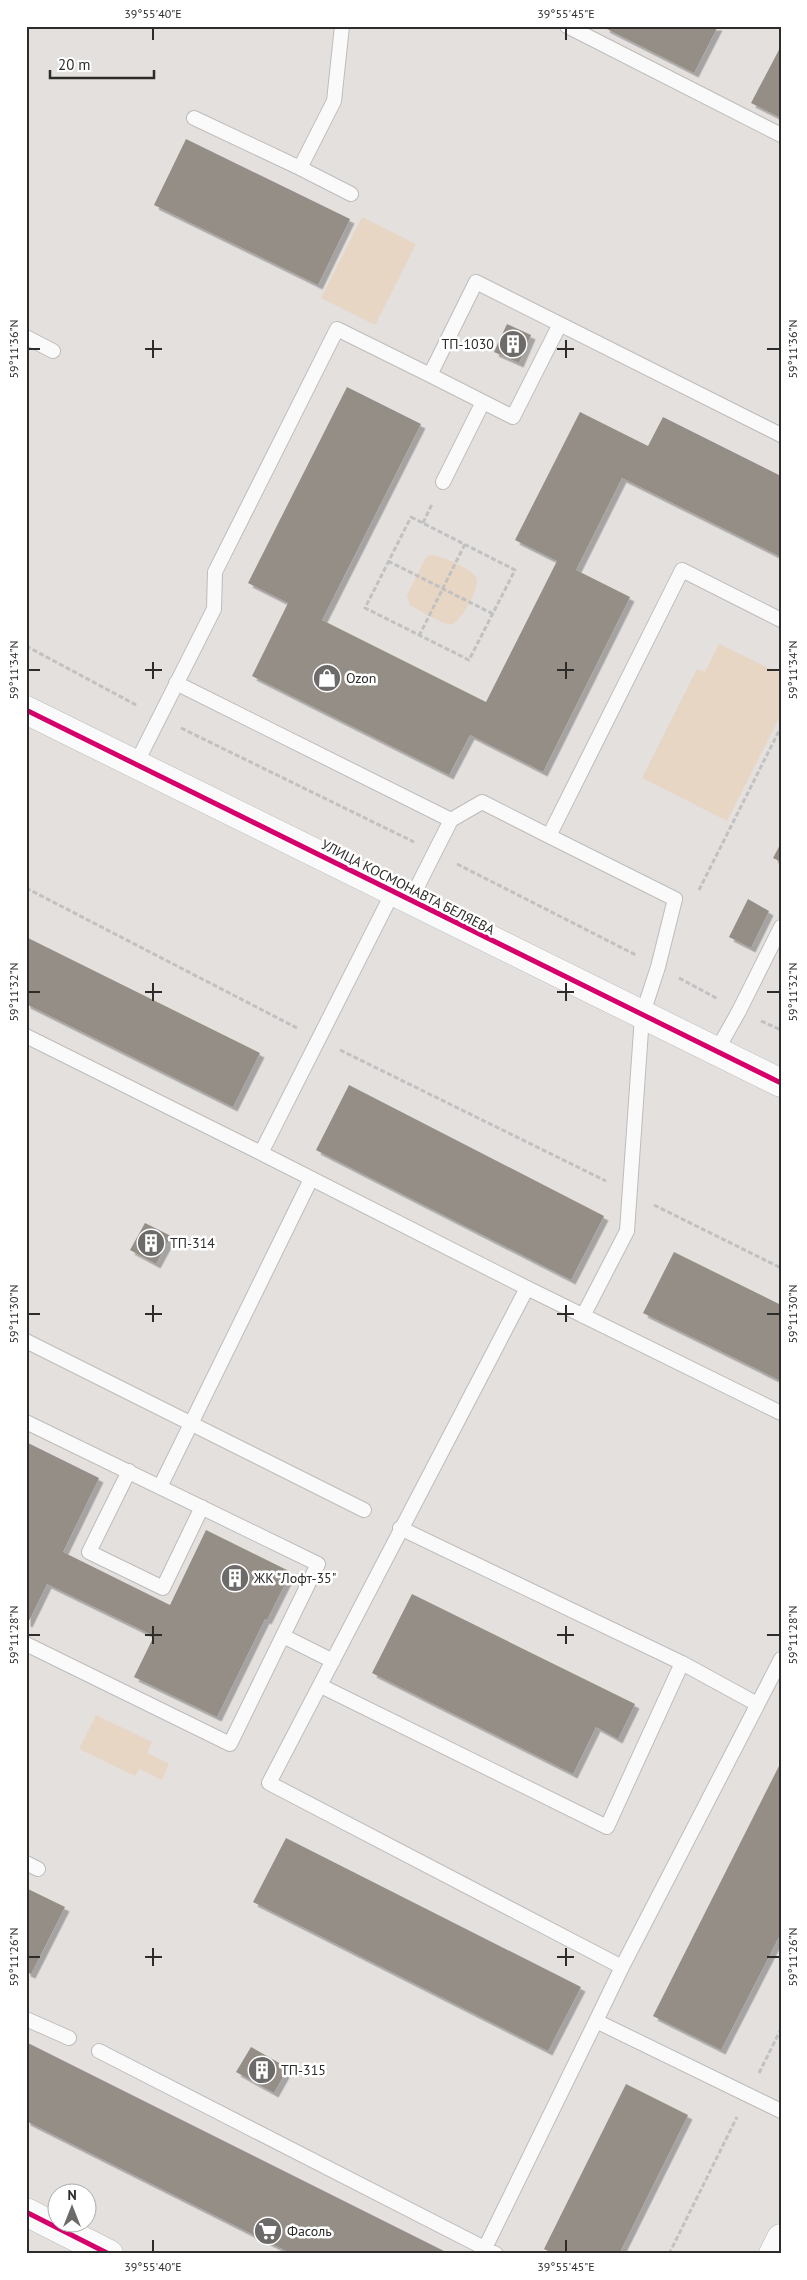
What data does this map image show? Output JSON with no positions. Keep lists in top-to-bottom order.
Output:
{
  "streets": {
    "street": ["УЛИЦА КОСМОНАВТА БЕЛЯЕВА"]
  },
  "places": {
    "building": [
      "ТП-1030",
      "ТП-314",
      "ЖК \"Лофт-35\"",
      "ТП-315"
    ],
    "shop": ["Ozon"],
    "supermarket": ["Фасоль"]
  },
  "scale_bar": "20 m",
  "north": "top",
  "coordinates": [
    "39°55'40\"E",
    "39°55'45\"E",
    "59°11'36\"N",
    "59°11'34\"N",
    "59°11'32\"N",
    "59°11'30\"N",
    "59°11'28\"N",
    "59°11'26\"N"
  ]
}
